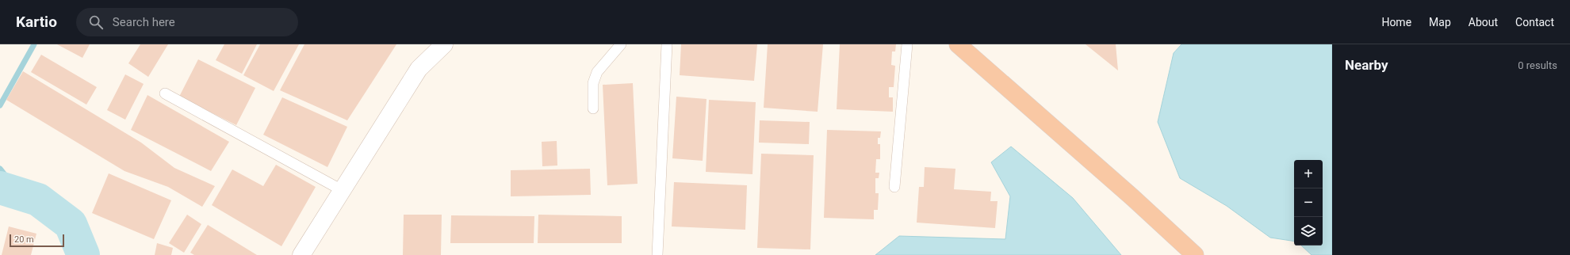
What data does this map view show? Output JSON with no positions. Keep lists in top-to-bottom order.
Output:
{
  "scale_bar": "20 m",
  "page": {
    "header": "Kartio",
    "search": "Search here",
    "nav": [
      "Home",
      "Map",
      "About",
      "Contact"
    ],
    "heading": ["Nearby", "0 results"],
    "map_buttons": ["+", "−"],
    "scale": "20 m"
  }
}
